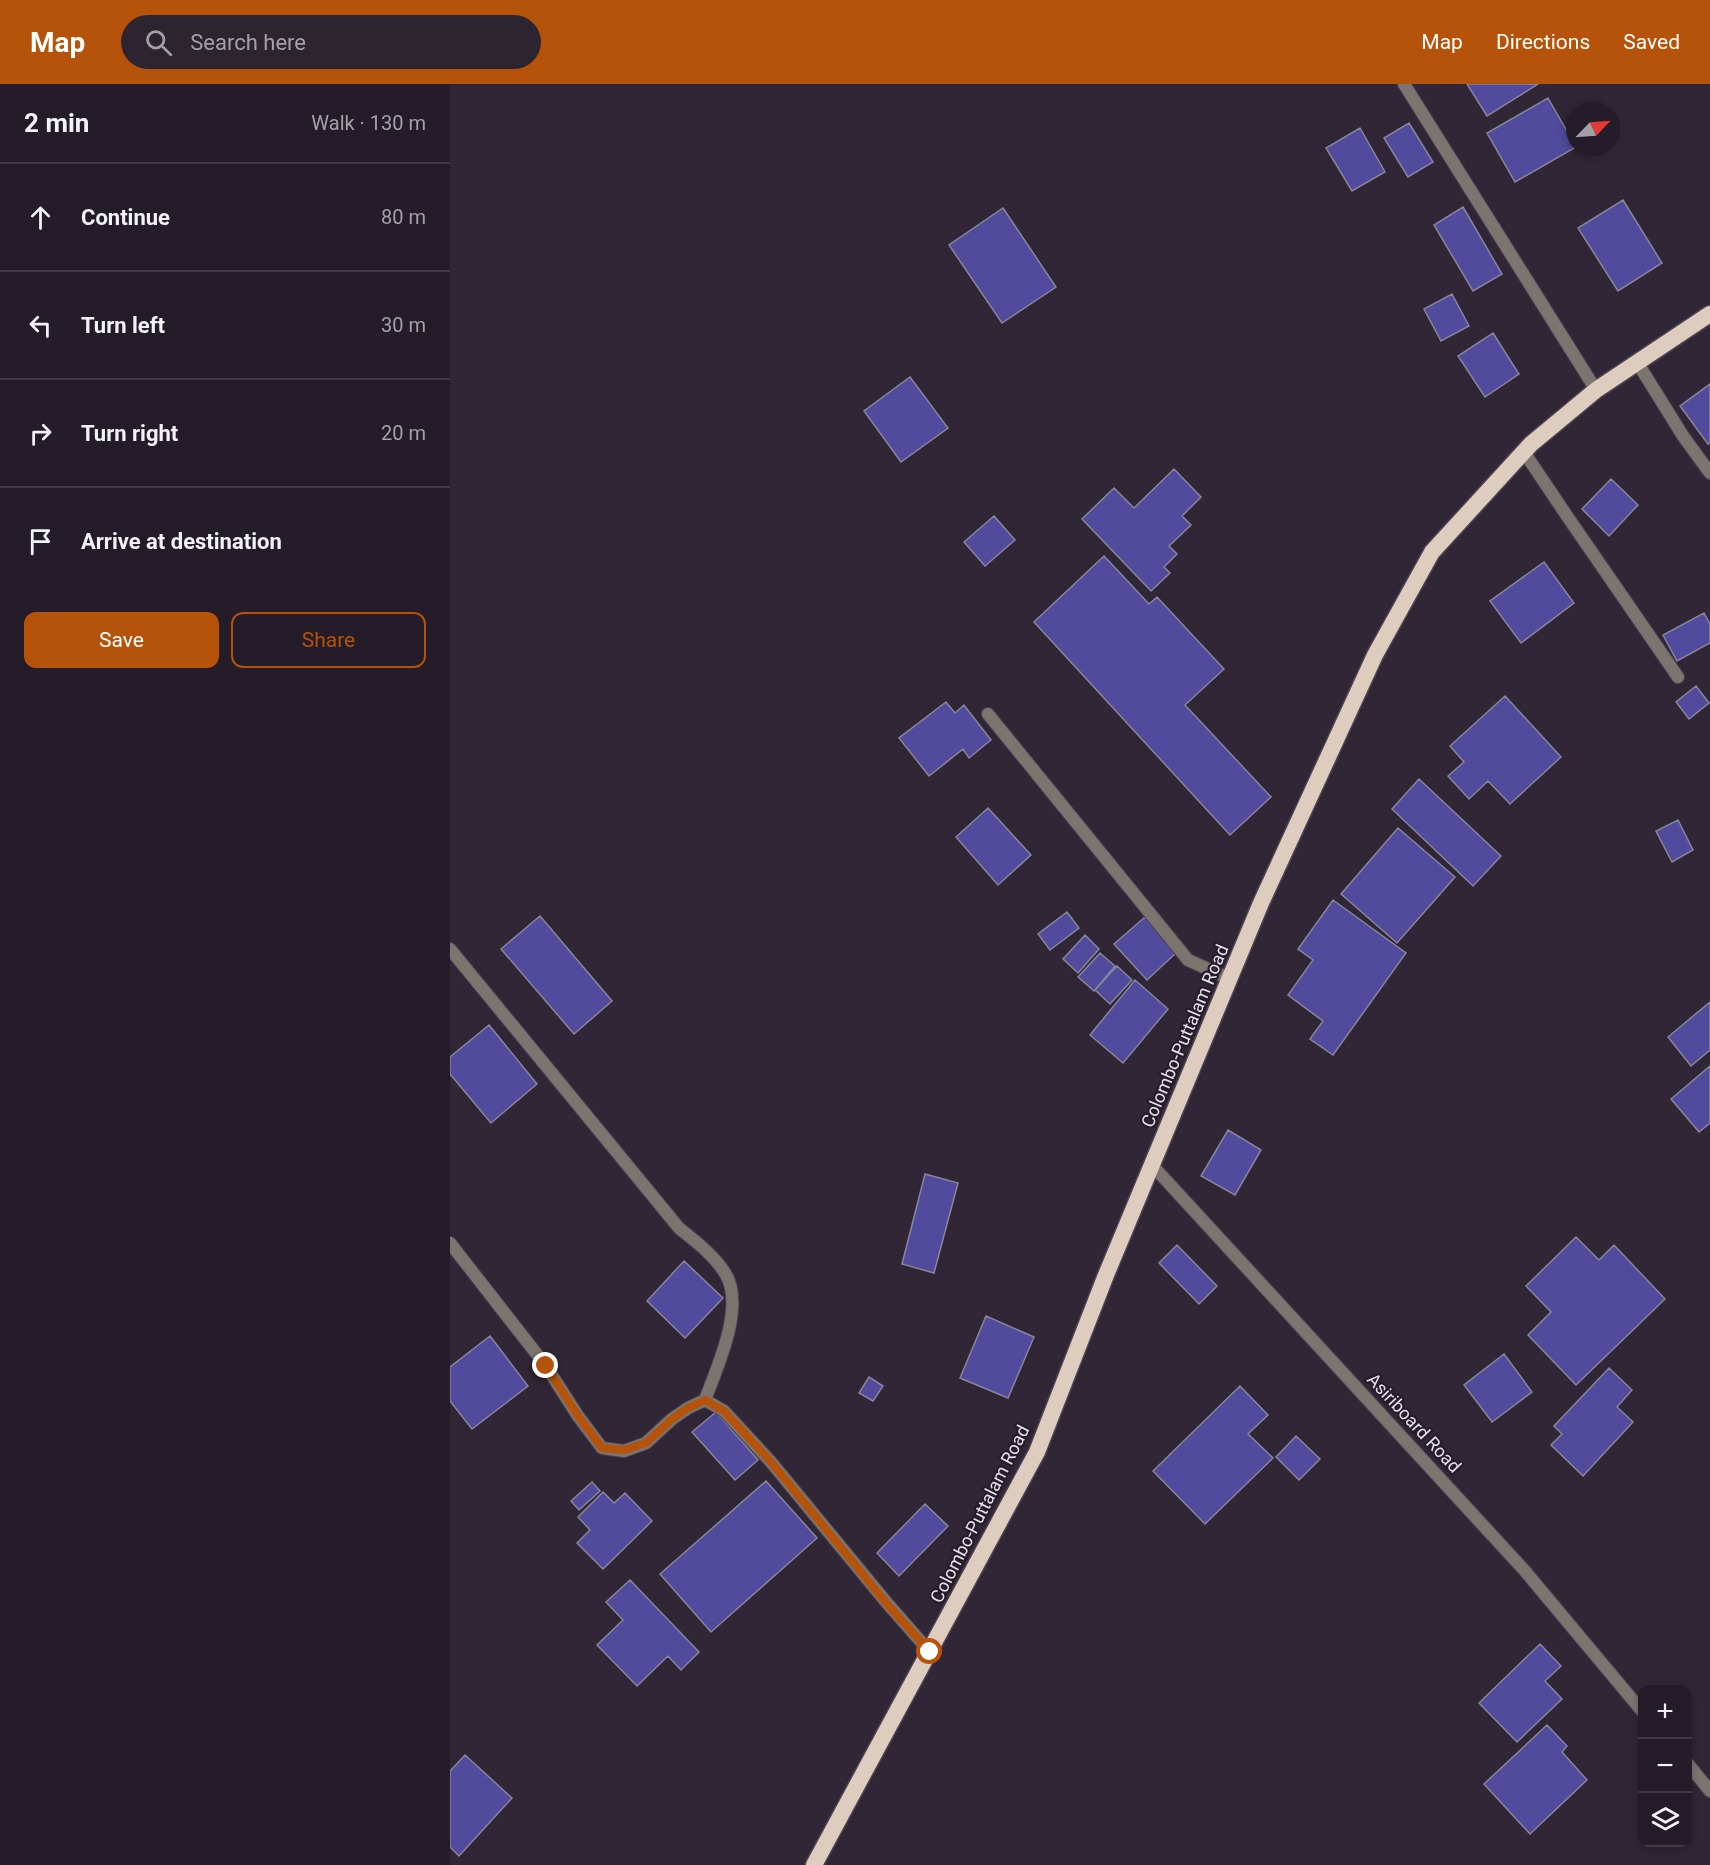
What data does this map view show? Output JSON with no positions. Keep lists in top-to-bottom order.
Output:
{
  "streets": {
    "highway": ["Colombo-Puttalam Road"],
    "street": ["Asiriboard Road"]
  },
  "crossings": [
    ["Colombo-Puttalam Road", "Asiriboard Road"]
  ],
  "north": "top right",
  "page": {
    "header": "Map",
    "search": "Search here",
    "nav": ["Map", "Directions", "Saved"],
    "heading": ["2 min", "Walk · 130 m"],
    "list": [
      ["Continue", "80 m"],
      ["Turn left", "30 m"],
      ["Turn right", "20 m"],
      "Arrive at destination"
    ],
    "buttons": ["Save", "Share"],
    "map_buttons": ["+", "−"]
  }
}
